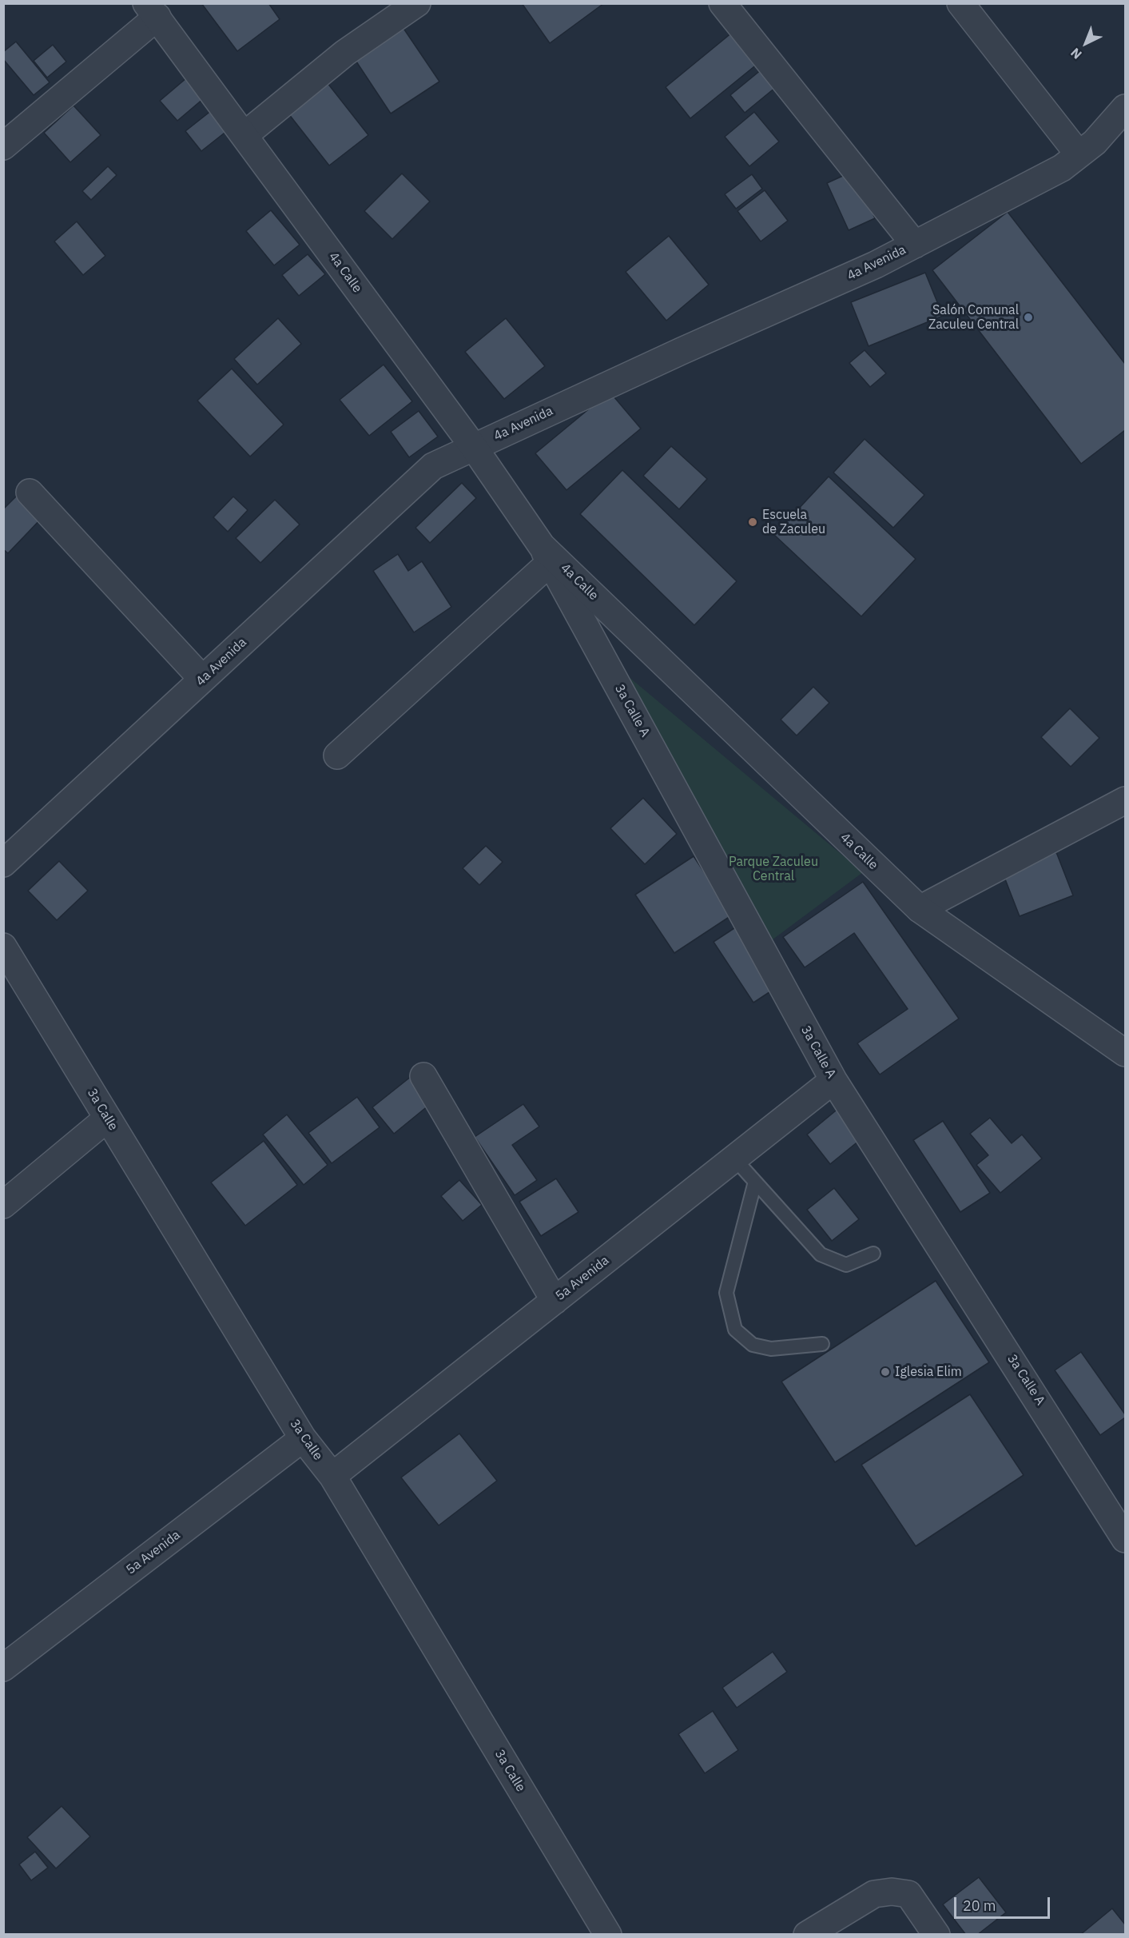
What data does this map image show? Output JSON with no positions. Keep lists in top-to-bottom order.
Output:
{
  "streets": {
    "street": [
      "4a Avenida",
      "4a Calle",
      "3a Calle A",
      "3a Calle",
      "5a Avenida"
    ]
  },
  "crossings": [
    ["4a Avenida", "4a Calle"],
    ["4a Calle", "3a Calle A"],
    ["3a Calle A", "5a Avenida"],
    ["3a Calle", "5a Avenida"]
  ],
  "parks": ["Parque Zaculeu Central"],
  "places": ["Salón Comunal Zaculeu Central", "Escuela de Zaculeu", "Iglesia Elim"],
  "scale_bar": "20 m",
  "north": "bottom left"
}
